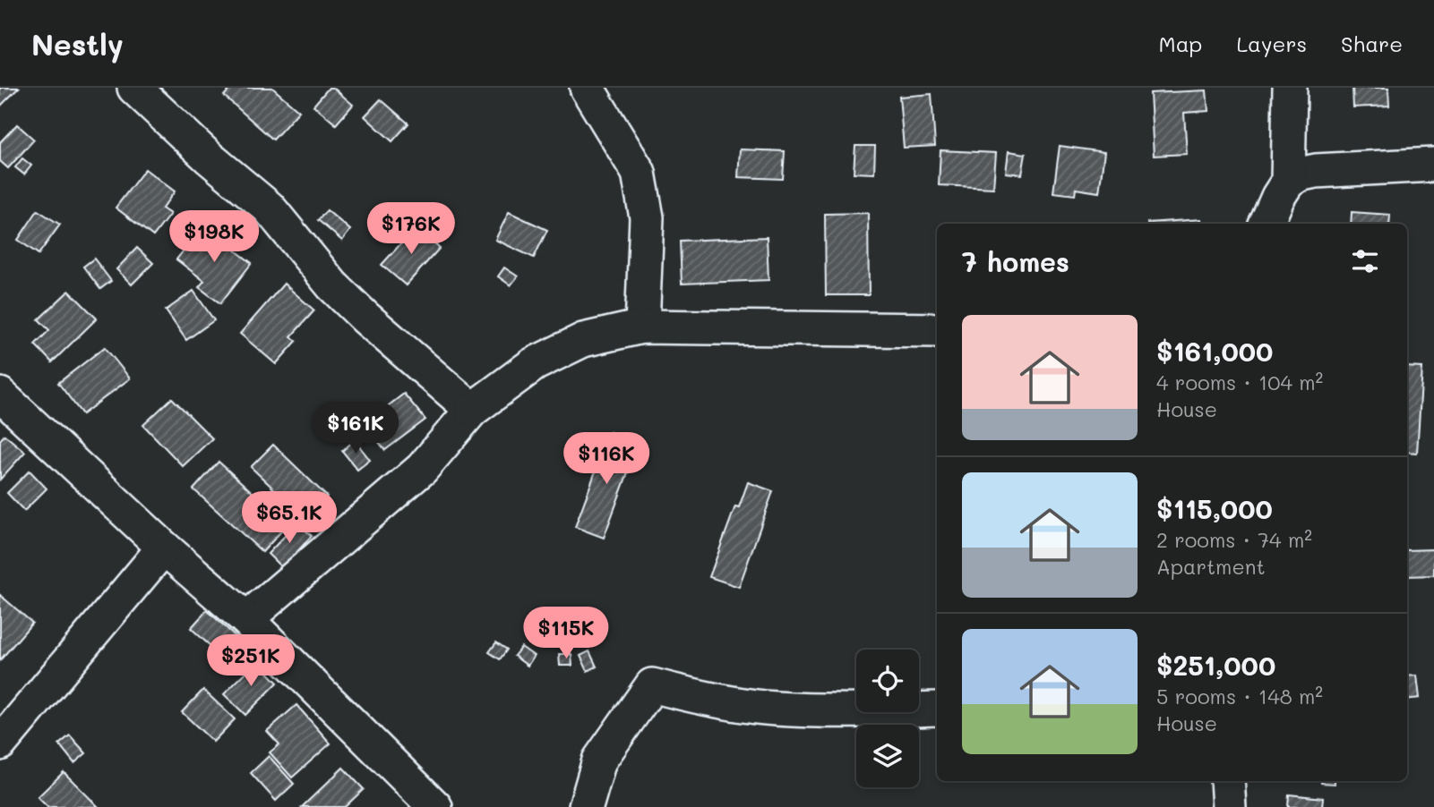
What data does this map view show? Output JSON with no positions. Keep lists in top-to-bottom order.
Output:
{
  "page": {
    "header": "Nestly",
    "nav": ["Map", "Layers", "Share"],
    "price": [
      "$176K",
      "$198K",
      "$161K",
      "$116K",
      "$65.1K",
      "$115K",
      "$251K"
    ],
    "heading": "7 homes",
    "list": [
      {
        "name": "$161,000",
        "note": "4 rooms · 104 m² · House"
      },
      {
        "name": "$115,000",
        "note": "2 rooms · 74 m² · Apartment"
      },
      {
        "name": "$251,000",
        "note": "5 rooms · 148 m² · House"
      }
    ]
  }
}
